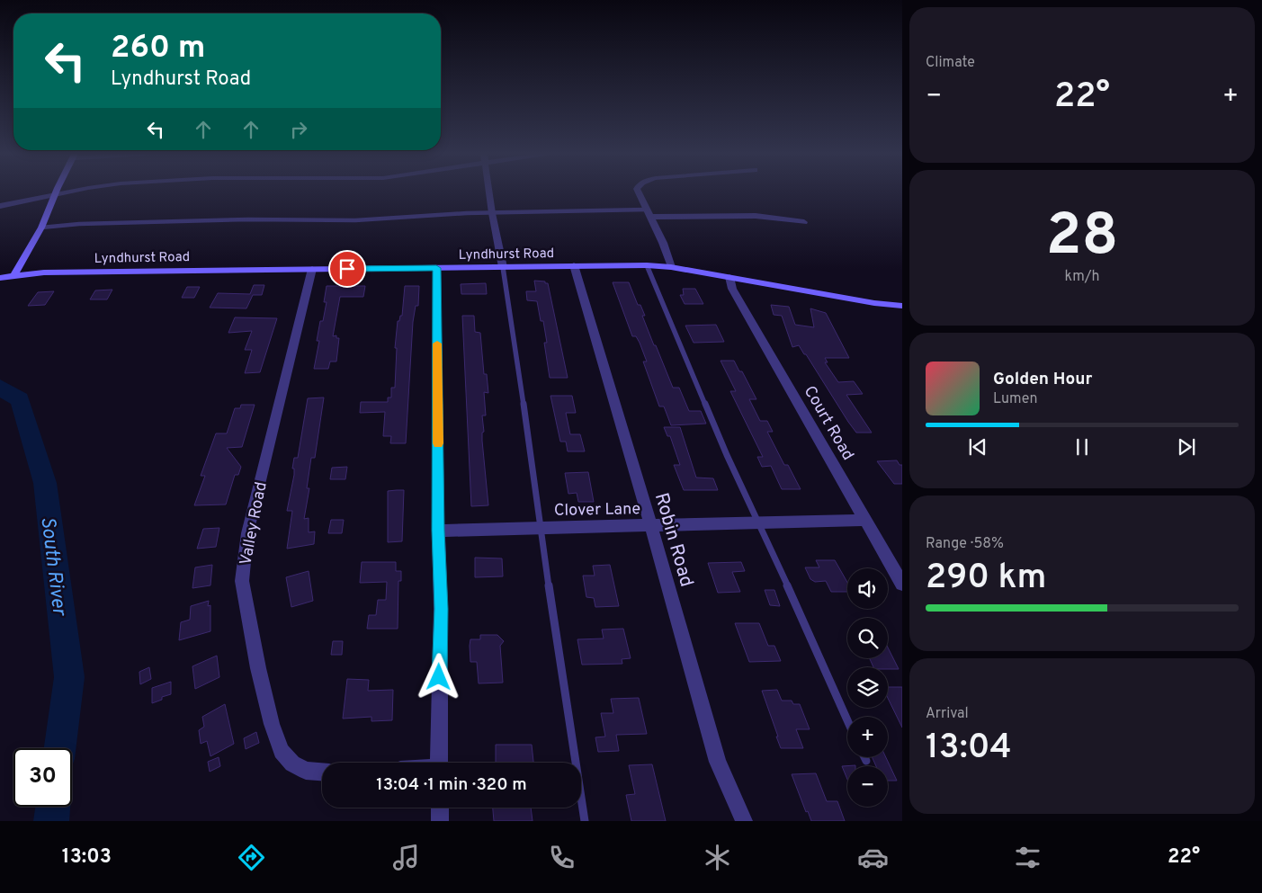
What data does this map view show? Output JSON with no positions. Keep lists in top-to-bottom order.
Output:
{
  "streets": {
    "main road": ["Lyndhurst Road"],
    "street": [
      "Court Road",
      "Clover Lane",
      "Valley Road",
      "Robin Road"
    ]
  },
  "crossings": [
    ["Lyndhurst Road", "Court Road"],
    ["Lyndhurst Road", "Valley Road"],
    ["Lyndhurst Road", "Robin Road"],
    ["Court Road", "Clover Lane"],
    ["Clover Lane", "Robin Road"]
  ],
  "water": ["South River"],
  "page": {
    "tile": [
      "Climate",
      ["28", "km/h"],
      ["Range · 58%", "290 km"],
      ["Arrival", "13:04"]
    ],
    "turn": ["260 m", "Lyndhurst Road"],
    "heat": ["−", "22°", "+"],
    "song": ["Golden Hour", "Lumen"],
    "map_buttons": ["+", "−"],
    "limit": "30",
    "trip": "13:04 · 1 min · 320 m",
    "tabs": ["13:03", "22°"]
  }
}
